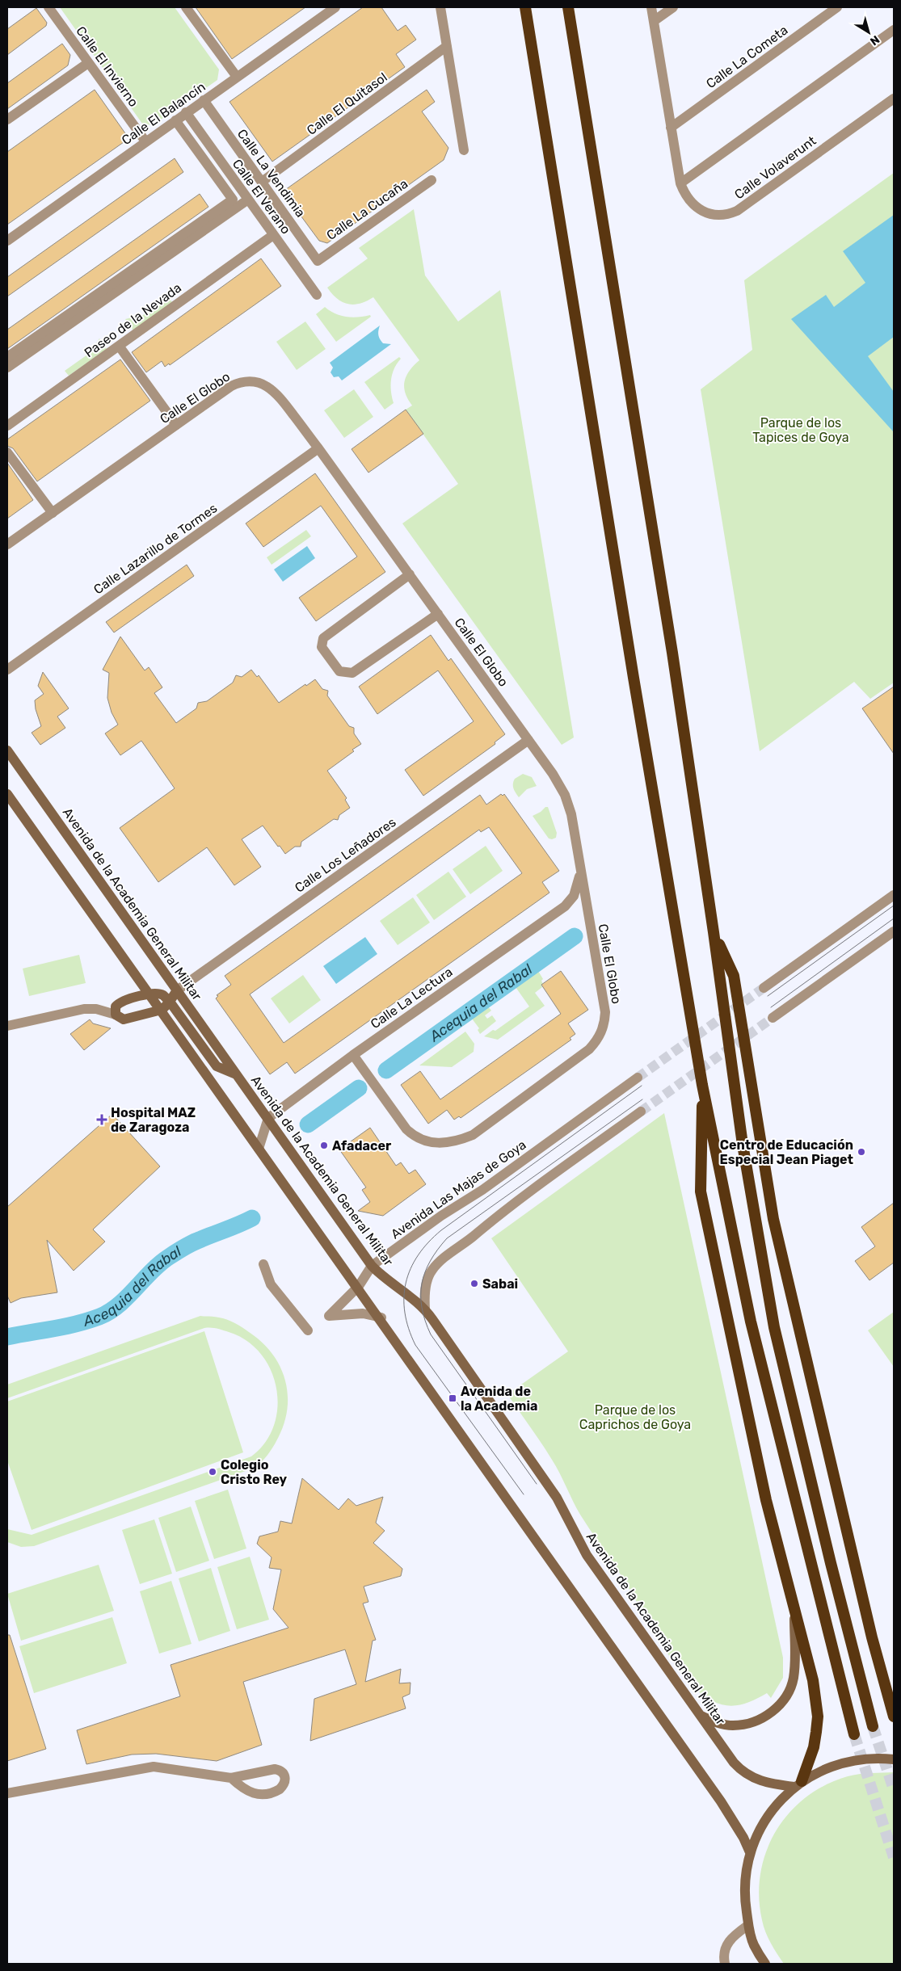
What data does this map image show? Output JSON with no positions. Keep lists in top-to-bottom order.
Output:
{
  "streets": {
    "main road": ["Avenida de la Academia General Militar"],
    "street": [
      "Calle La Cometa",
      "Calle El Invierno",
      "Calle El Quitasol",
      "Calle El Balancín",
      "Calle Volaverunt",
      "Calle La Vendimia",
      "Calle El Verano",
      "Calle La Cucaña",
      "Paseo de la Nevada",
      "Calle El Globo",
      "Calle Lazarillo de Tormes",
      "Calle Los Leñadores",
      "Calle La Lectura",
      "Avenida Las Majas de Goya"
    ]
  },
  "crossings": [
    ["Calle La Cometa", "Calle Volaverunt"],
    ["Calle El Invierno", "Calle El Balancín"],
    ["Calle El Quitasol", "Calle La Vendimia"],
    ["Calle El Balancín", "Calle La Vendimia"],
    ["Calle El Balancín", "Calle El Verano"],
    ["Calle La Vendimia", "Calle La Cucaña"],
    ["Calle El Verano", "Paseo de la Nevada"],
    ["Calle El Globo", "Calle Lazarillo de Tormes"],
    ["Calle El Globo", "Calle Los Leñadores"],
    ["Calle El Globo", "Calle La Lectura"],
    ["Calle Los Leñadores", "Avenida de la Academia General Militar"],
    ["Avenida de la Academia General Militar", "Calle La Lectura"],
    ["Avenida de la Academia General Militar", "Avenida Las Majas de Goya"]
  ],
  "water": ["Acequia del Rabal"],
  "parks": ["Parque de los Tapices de Goya", "Parque de los Caprichos de Goya"],
  "places": {
    "health": ["Hospital MAZ de Zaragoza"],
    "other": [
      "Afadacer",
      "Centro de Educación Especial Jean Piaget",
      "Sabai",
      "Colegio Cristo Rey"
    ],
    "transit": ["Avenida de la Academia"]
  },
  "north": "bottom right"
}
